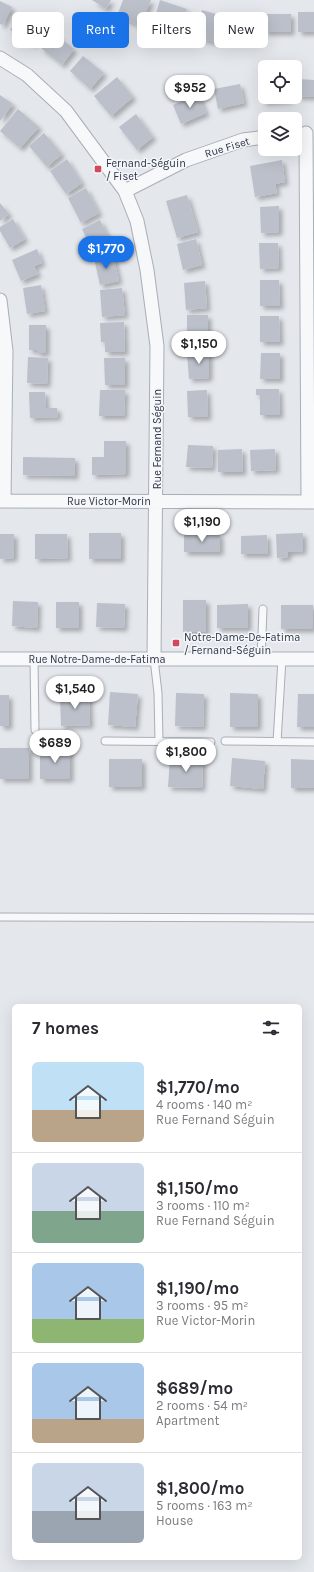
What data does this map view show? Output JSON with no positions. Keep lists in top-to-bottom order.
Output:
{
  "streets": {
    "street": [
      "Rue Fiset",
      "Rue Fernand Séguin",
      "Rue Victor-Morin",
      "Rue Notre-Dame-de-Fatima"
    ]
  },
  "crossings": [
    ["Rue Fiset", "Rue Fernand Séguin"],
    ["Rue Fernand Séguin", "Rue Victor-Morin"],
    ["Rue Fernand Séguin", "Rue Notre-Dame-de-Fatima"]
  ],
  "places": {
    "transit": ["Fernand-Séguin / Fiset", "Notre-Dame-De-Fatima / Fernand-Séguin"]
  },
  "page": {
    "chip": [
      "Buy",
      "Rent",
      "Filters",
      "New"
    ],
    "price": [
      "$952",
      "$1,770",
      "$1,150",
      "$1,190",
      "$1,540",
      "$689",
      "$1,800"
    ],
    "heading": "7 homes",
    "list": [
      {
        "name": "$1,770/mo",
        "note": "4 rooms · 140 m² · Rue Fernand Séguin"
      },
      {
        "name": "$1,150/mo",
        "note": "3 rooms · 110 m² · Rue Fernand Séguin"
      },
      {
        "name": "$1,190/mo",
        "note": "3 rooms · 95 m² · Rue Victor-Morin"
      },
      {
        "name": "$689/mo",
        "note": "2 rooms · 54 m² · Apartment"
      },
      {
        "name": "$1,800/mo",
        "note": "5 rooms · 163 m² · House"
      }
    ]
  }
}
